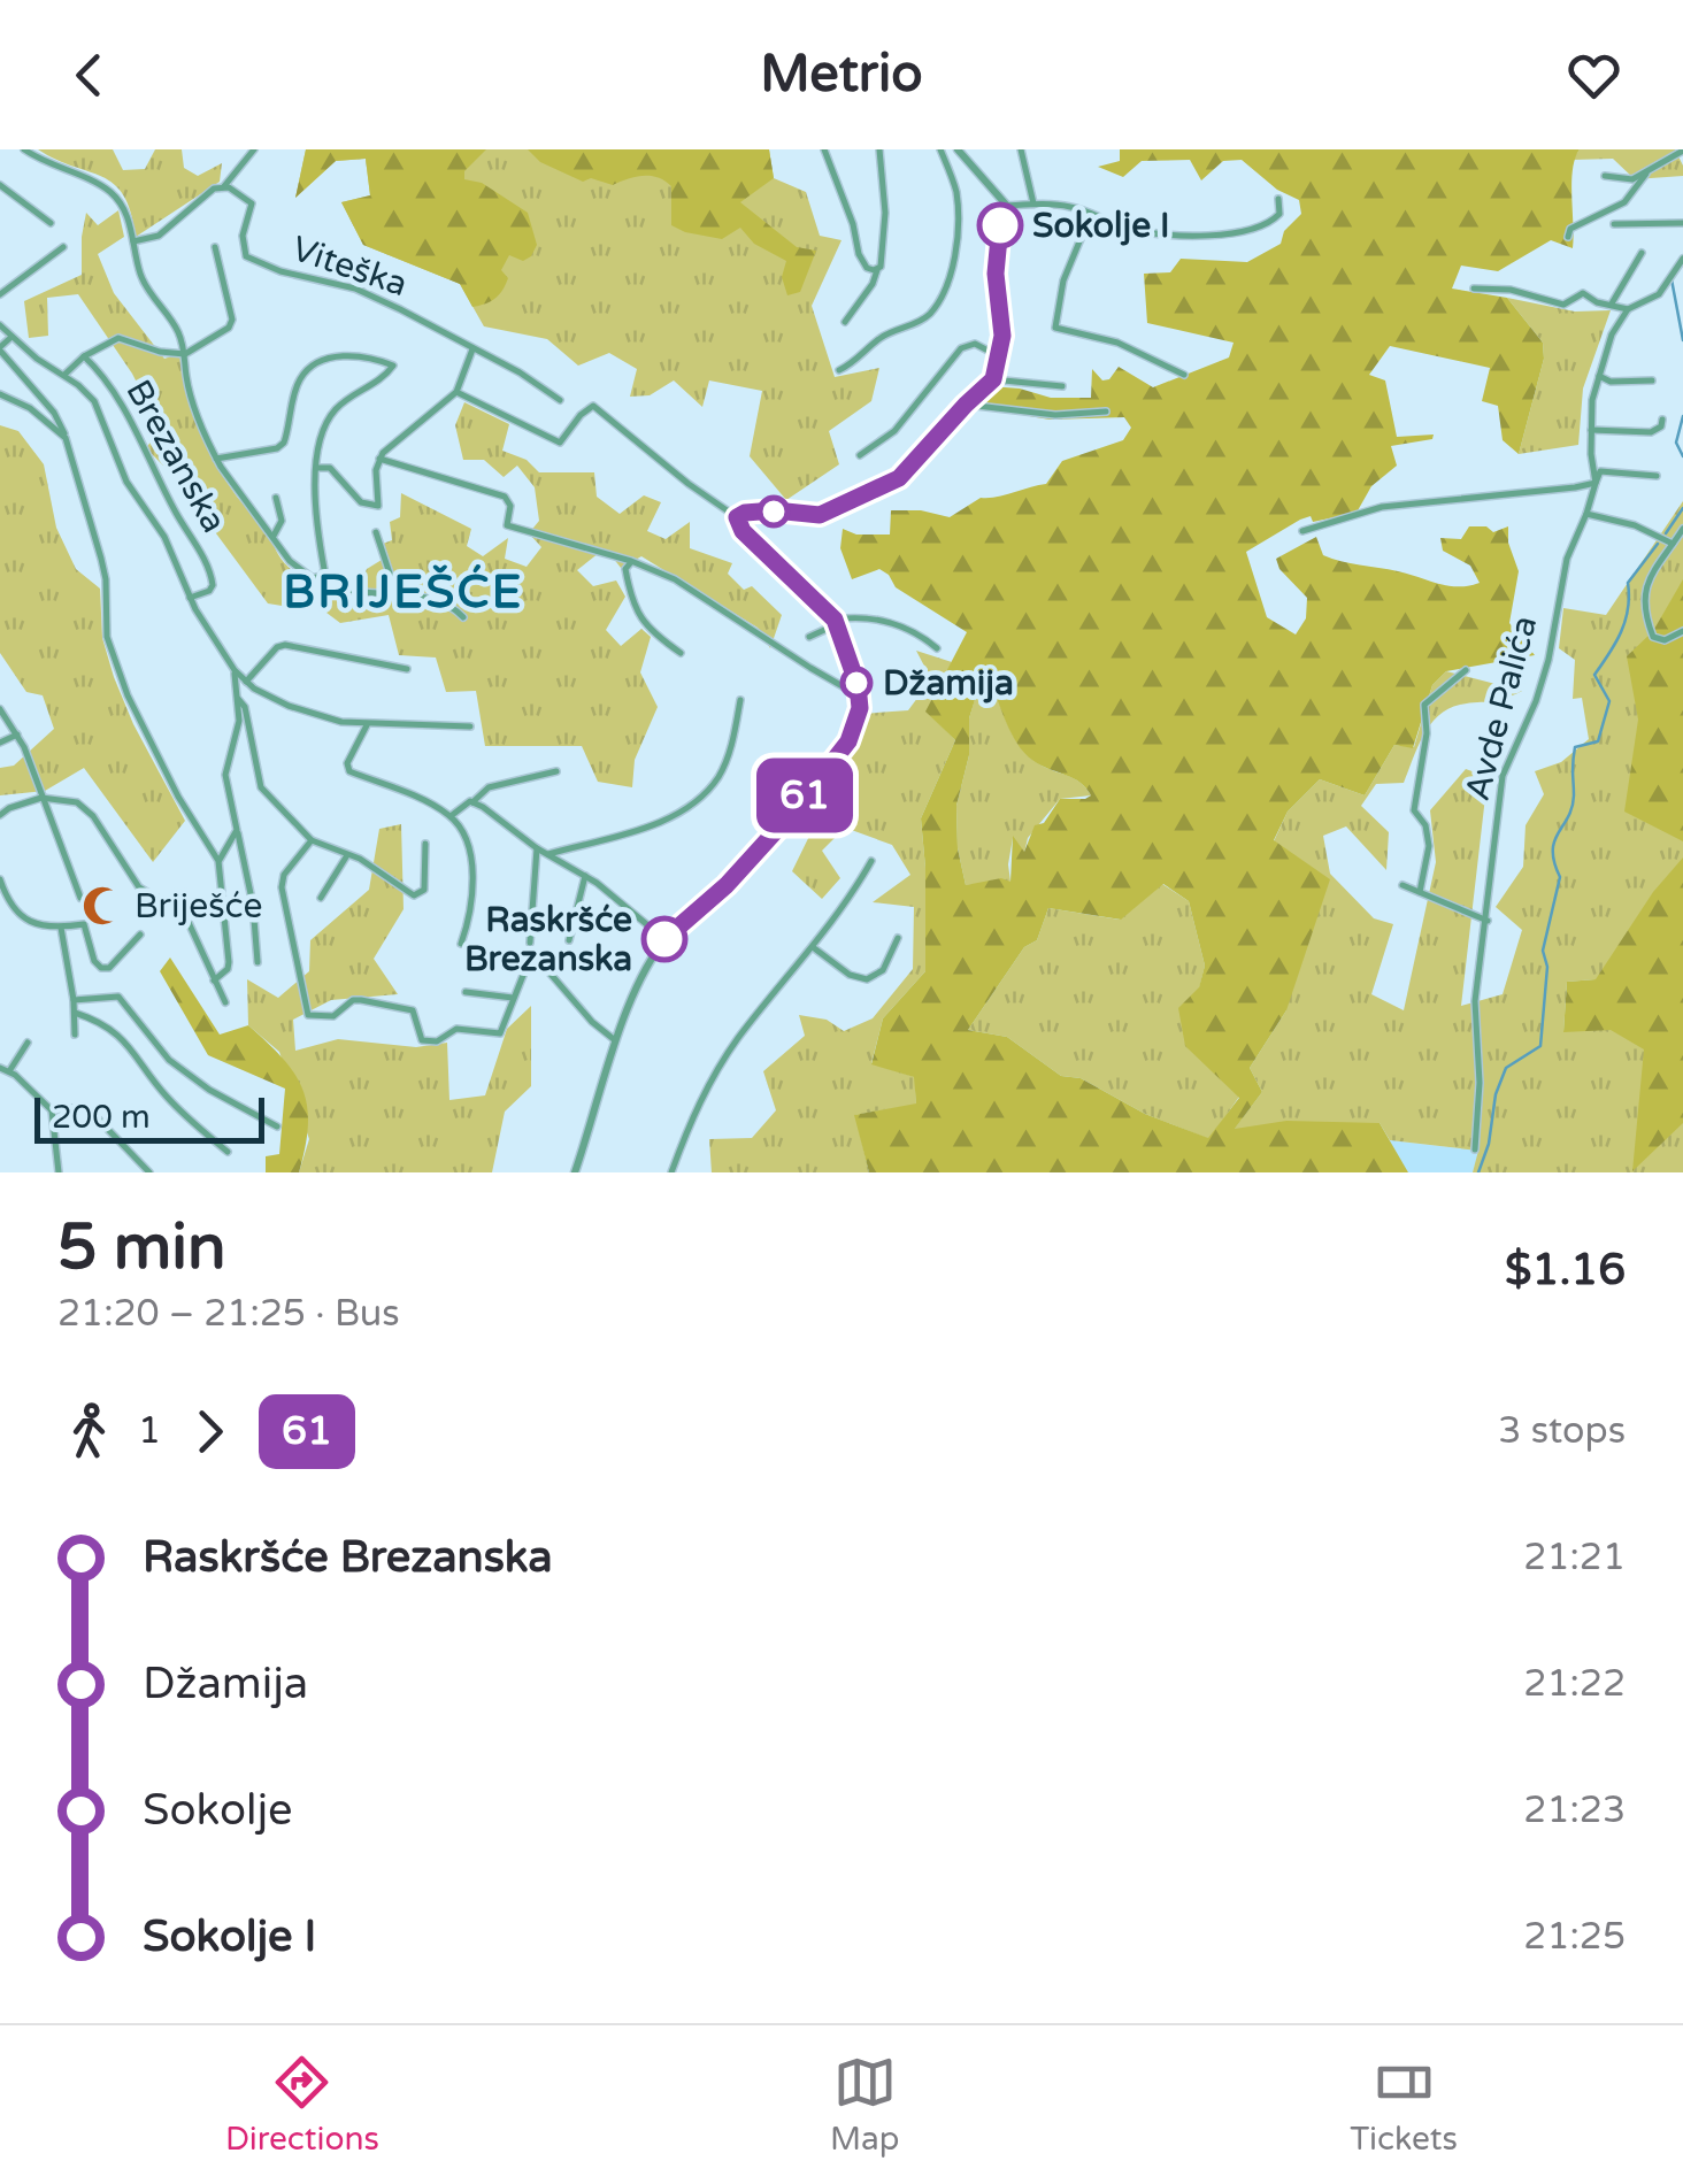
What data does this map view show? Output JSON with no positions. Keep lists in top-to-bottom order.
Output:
{
  "streets": {
    "street": ["Viteška", "Brezanska", "Avde Palića"]
  },
  "districts": ["BRIJEŠĆE"],
  "places": {
    "other": ["Sokolje I", "Džamija", "Raskršće Brezanska"],
    "mosque": ["Briješće"]
  },
  "lines": ["bus line 61"],
  "scale_bar": "200 m",
  "page": {
    "header": "Metrio",
    "on_map": "61",
    "scale": "200 m",
    "heading": ["5 min", "21:20 – 21:25 · Bus", "$1.16"],
    "legs": ["1", "61", "3 stops"],
    "list": [
      {
        "name": "Raskršće Brezanska",
        "value": "21:21"
      },
      {
        "name": "Džamija",
        "value": "21:22"
      },
      {
        "name": "Sokolje",
        "value": "21:23"
      },
      {
        "name": "Sokolje I",
        "value": "21:25"
      }
    ],
    "tabs": ["Directions", "Map", "Tickets"]
  }
}
